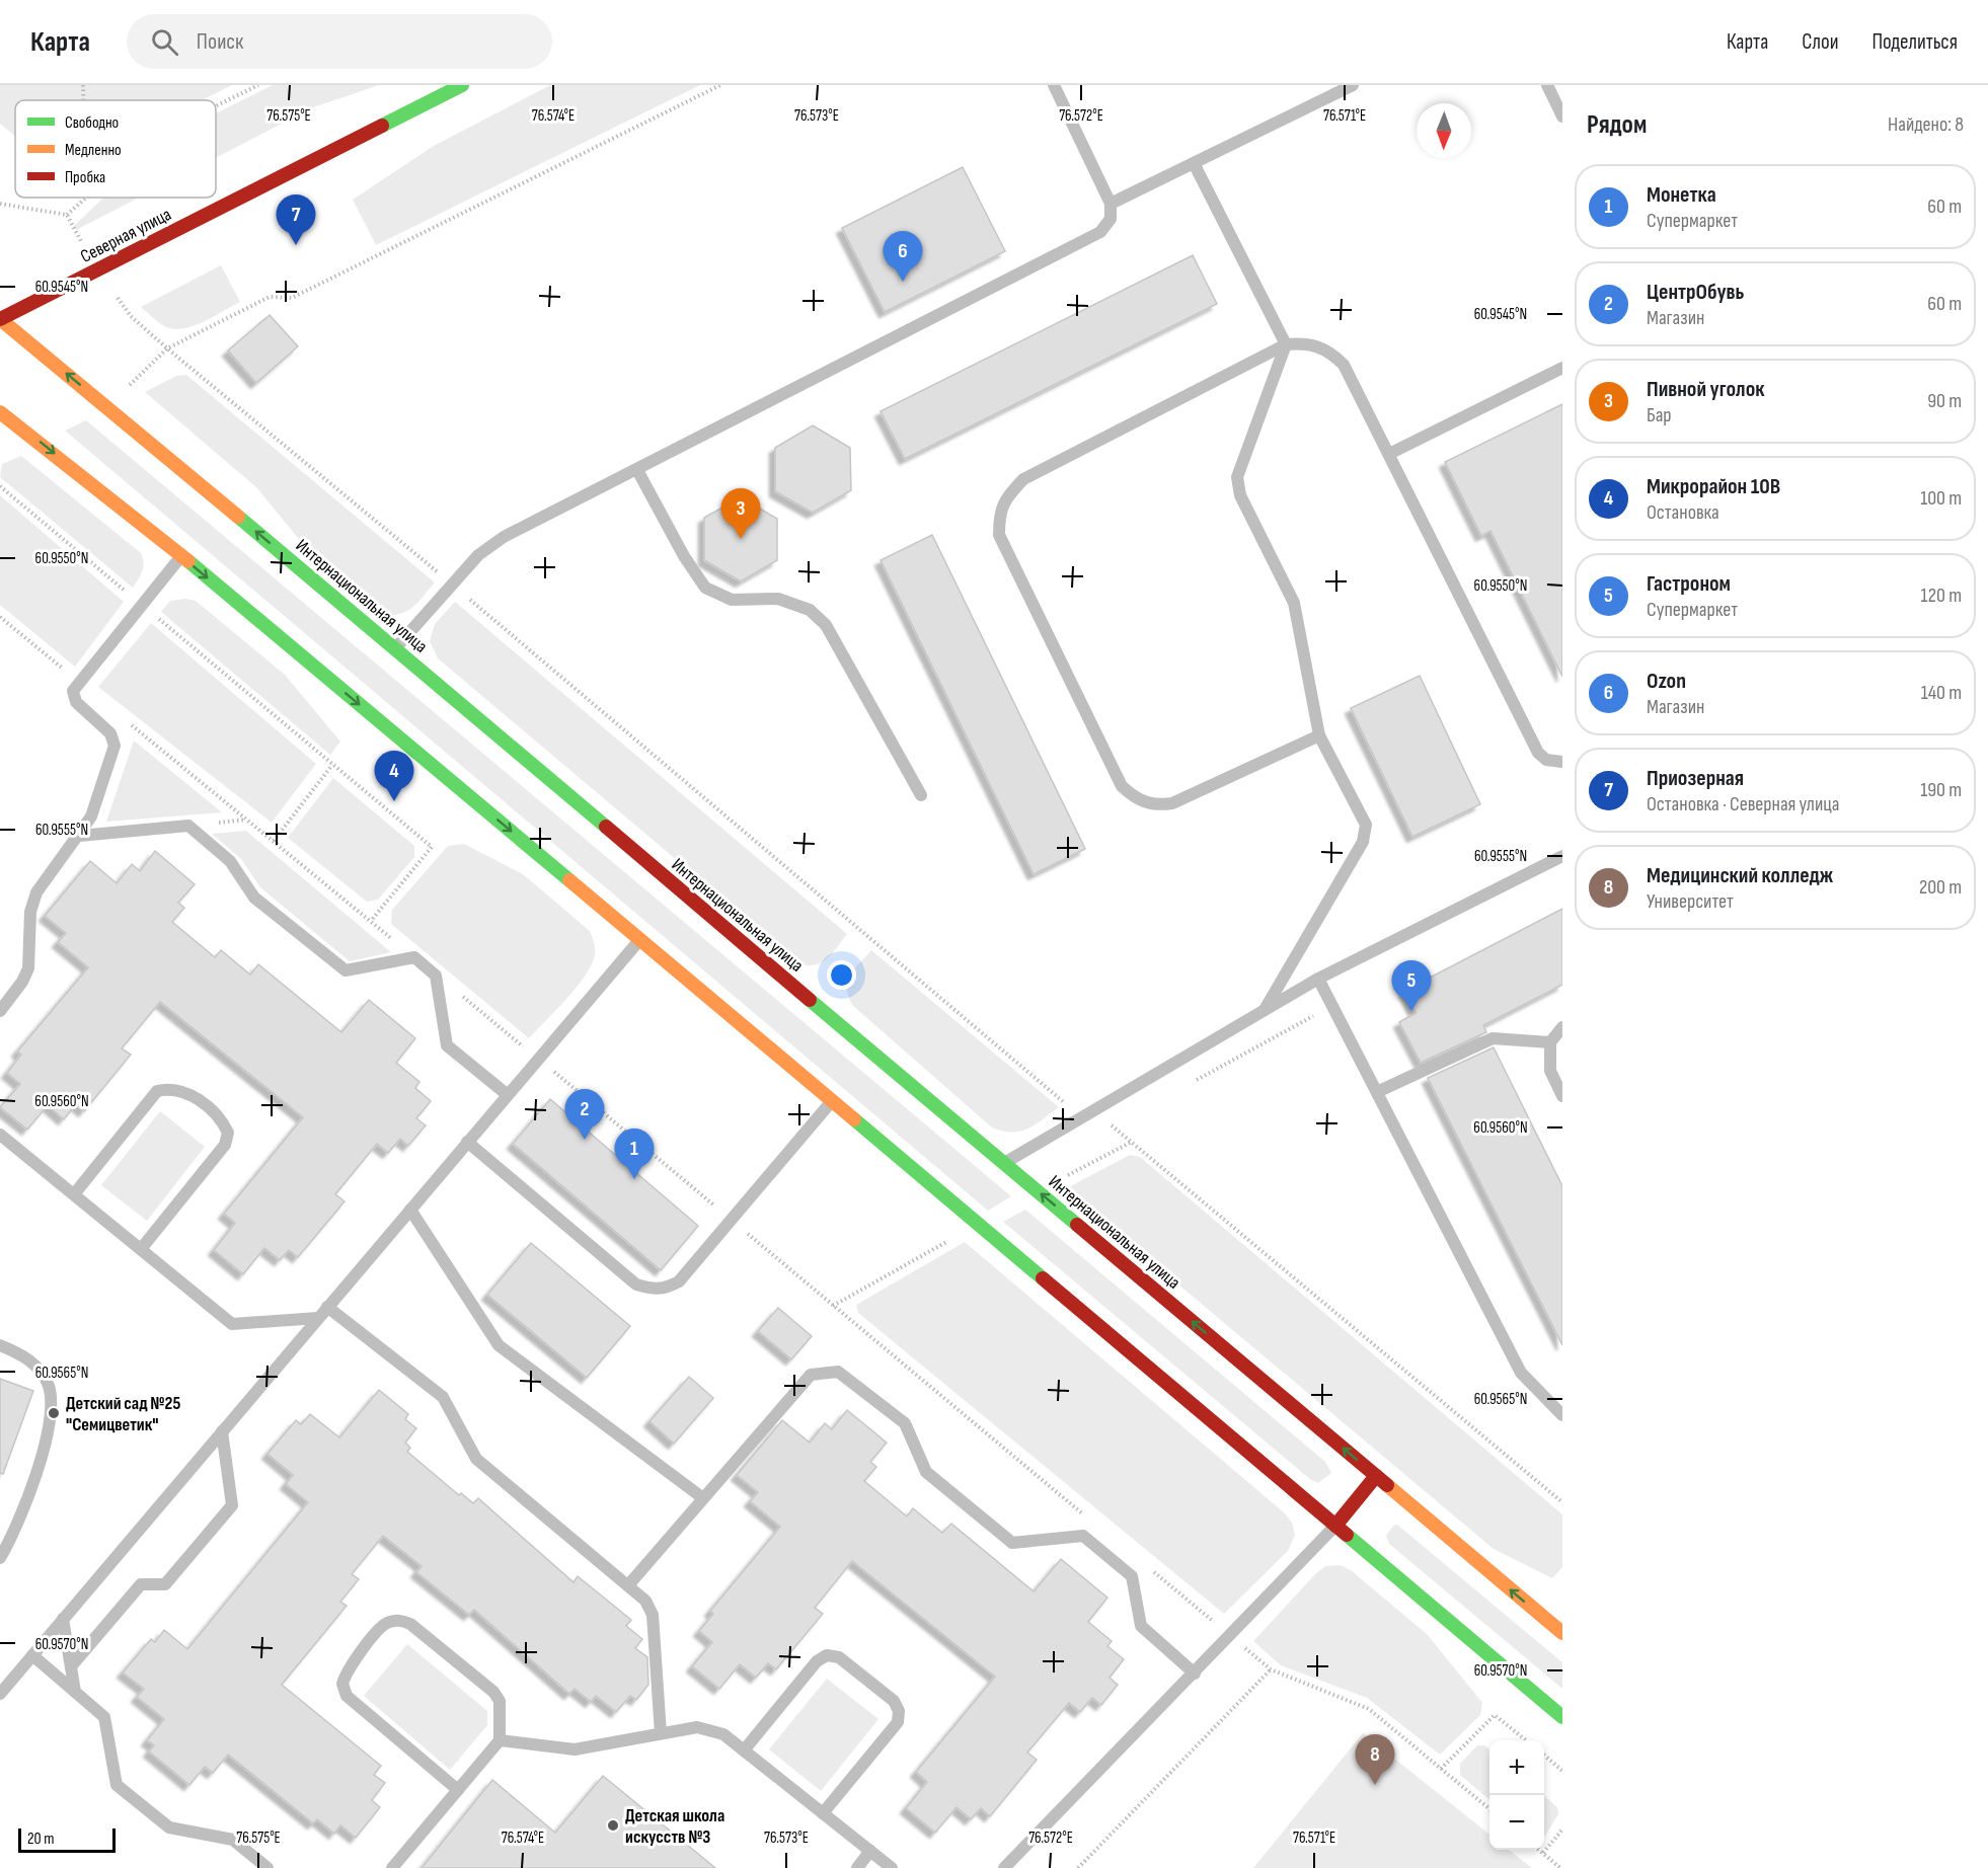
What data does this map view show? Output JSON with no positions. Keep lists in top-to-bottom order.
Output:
{
  "streets": {
    "main road": ["Северная улица", "Интернациональная улица"]
  },
  "crossings": [
    ["Северная улица", "Интернациональная улица"]
  ],
  "places": ["Детский сад №25 \"Семицветик\"", "Детская школа искусств №3"],
  "legend": ["Свободно", "Медленно", "Пробка"],
  "scale_bar": "20 m",
  "north": "bottom",
  "page": {
    "header": "Карта",
    "search": "Поиск",
    "nav": ["Карта", "Слои", "Поделиться"],
    "heading": ["Рядом", "Найдено: 8"],
    "list": [
      {
        "mark": "1",
        "name": "Монетка",
        "note": "Супермаркет",
        "value": "60 m"
      },
      {
        "mark": "2",
        "name": "ЦентрОбувь",
        "note": "Магазин",
        "value": "60 m"
      },
      {
        "mark": "3",
        "name": "Пивной уголок",
        "note": "Бар",
        "value": "90 m"
      },
      {
        "mark": "4",
        "name": "Микрорайон 10В",
        "note": "Остановка",
        "value": "100 m"
      },
      {
        "mark": "5",
        "name": "Гастроном",
        "note": "Супермаркет",
        "value": "120 m"
      },
      {
        "mark": "6",
        "name": "Ozon",
        "note": "Магазин",
        "value": "140 m"
      },
      {
        "mark": "7",
        "name": "Приозерная",
        "note": "Остановка · Северная улица",
        "value": "190 m"
      },
      {
        "mark": "8",
        "name": "Медицинский колледж",
        "note": "Университет",
        "value": "200 m"
      }
    ],
    "pins": [
      "7",
      "6",
      "3",
      "4",
      "5",
      "2",
      "1",
      "8"
    ],
    "map_buttons": ["+", "−"],
    "scale": "20 m"
  },
  "coordinates": [
    "76.575°E",
    "76.574°E",
    "76.573°E",
    "76.572°E",
    "76.571°E",
    "60.9545°N",
    "60.9550°N",
    "60.9555°N",
    "60.9560°N",
    "60.9565°N",
    "60.9570°N"
  ]
}
